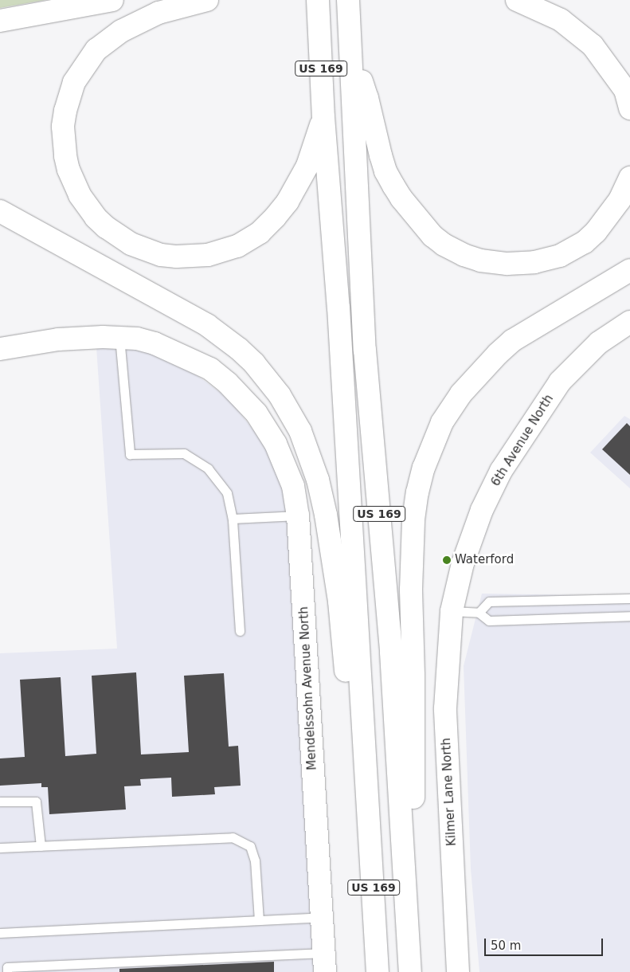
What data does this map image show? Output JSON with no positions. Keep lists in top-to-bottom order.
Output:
{
  "streets": {
    "main road": [
      "US 169",
      "6th Avenue North",
      "Mendelssohn Avenue North",
      "Kilmer Lane North"
    ]
  },
  "crossings": [
    ["6th Avenue North", "Kilmer Lane North"]
  ],
  "places": ["Waterford"],
  "scale_bar": "50 m"
}
